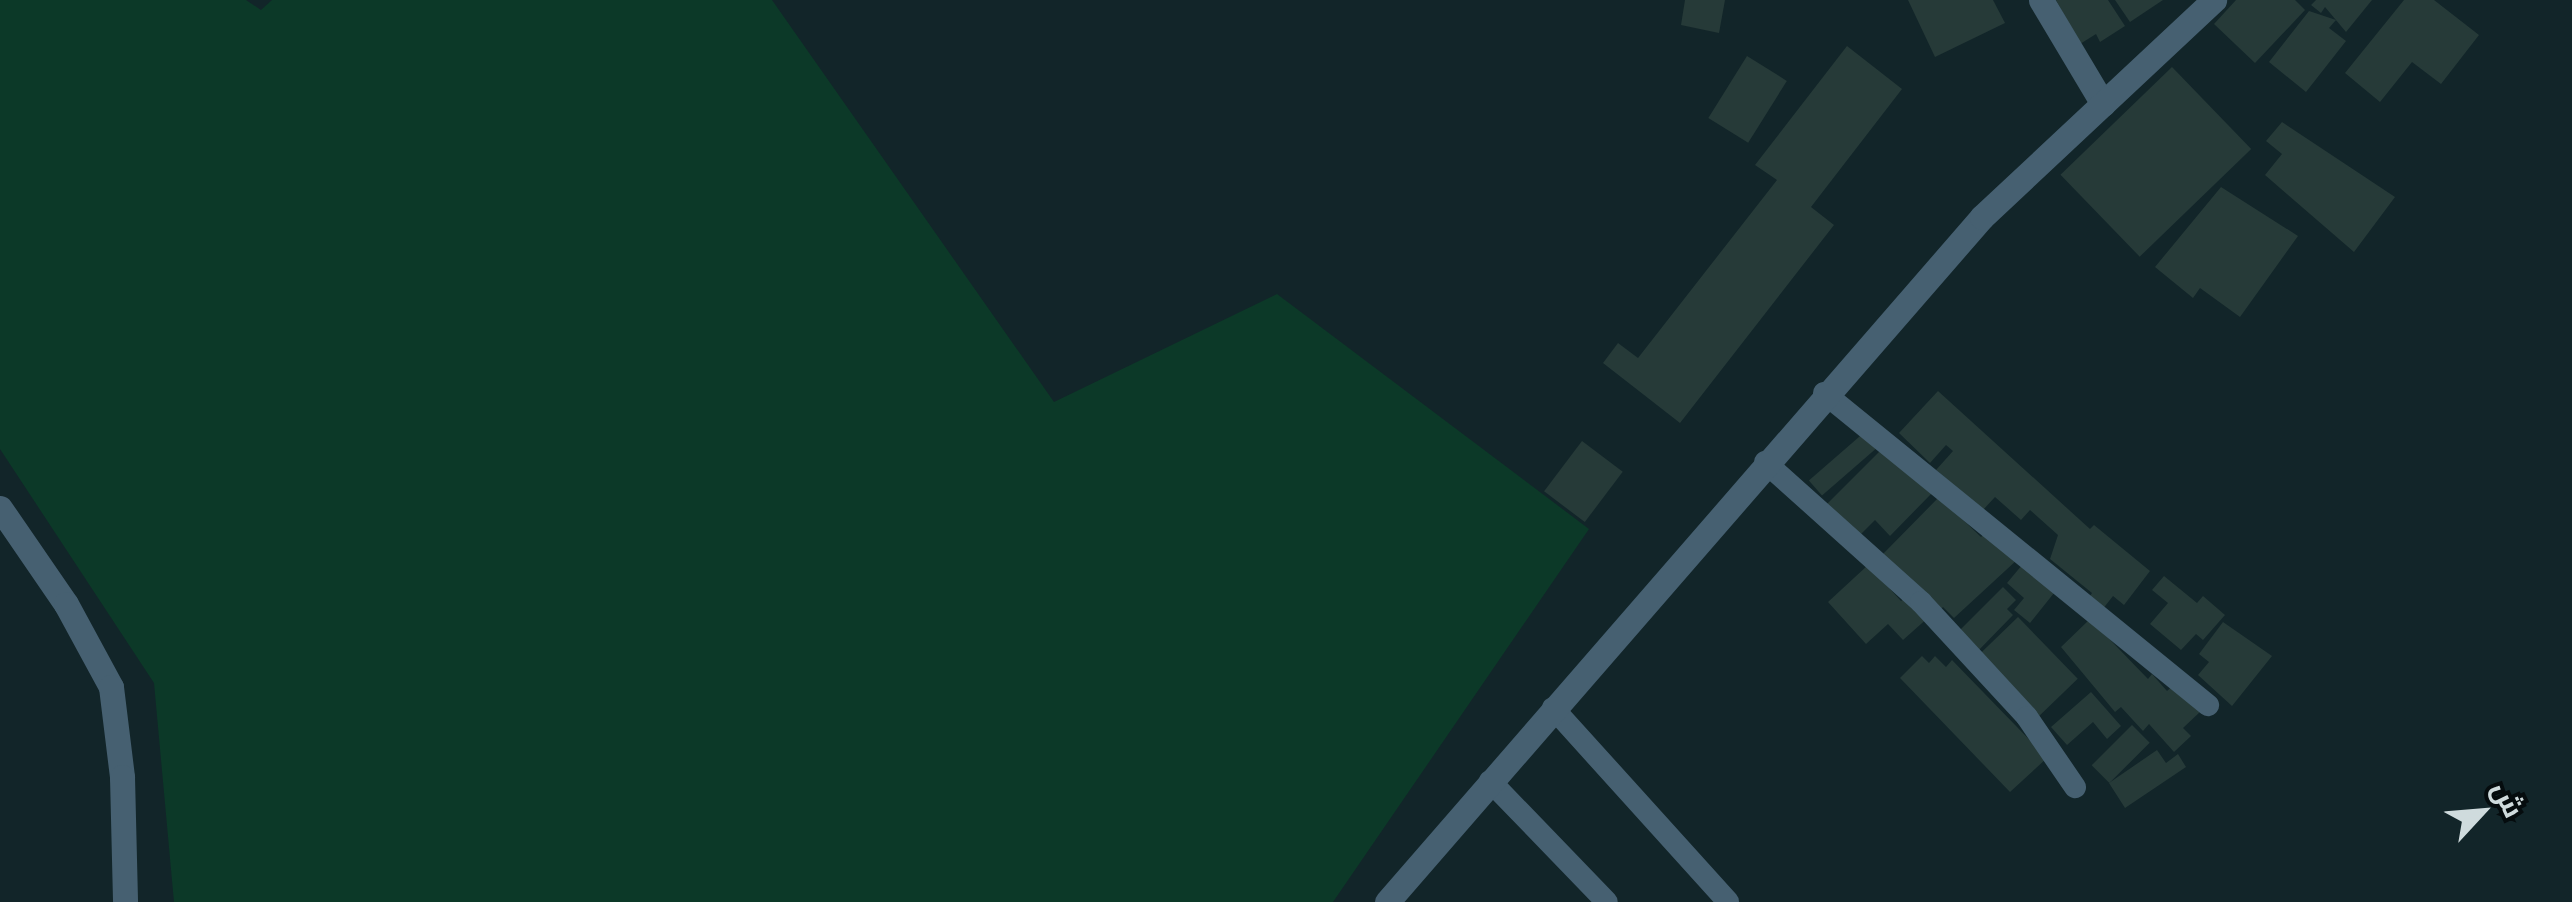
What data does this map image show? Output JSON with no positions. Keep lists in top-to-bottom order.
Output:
{
  "north": "top right"
}
